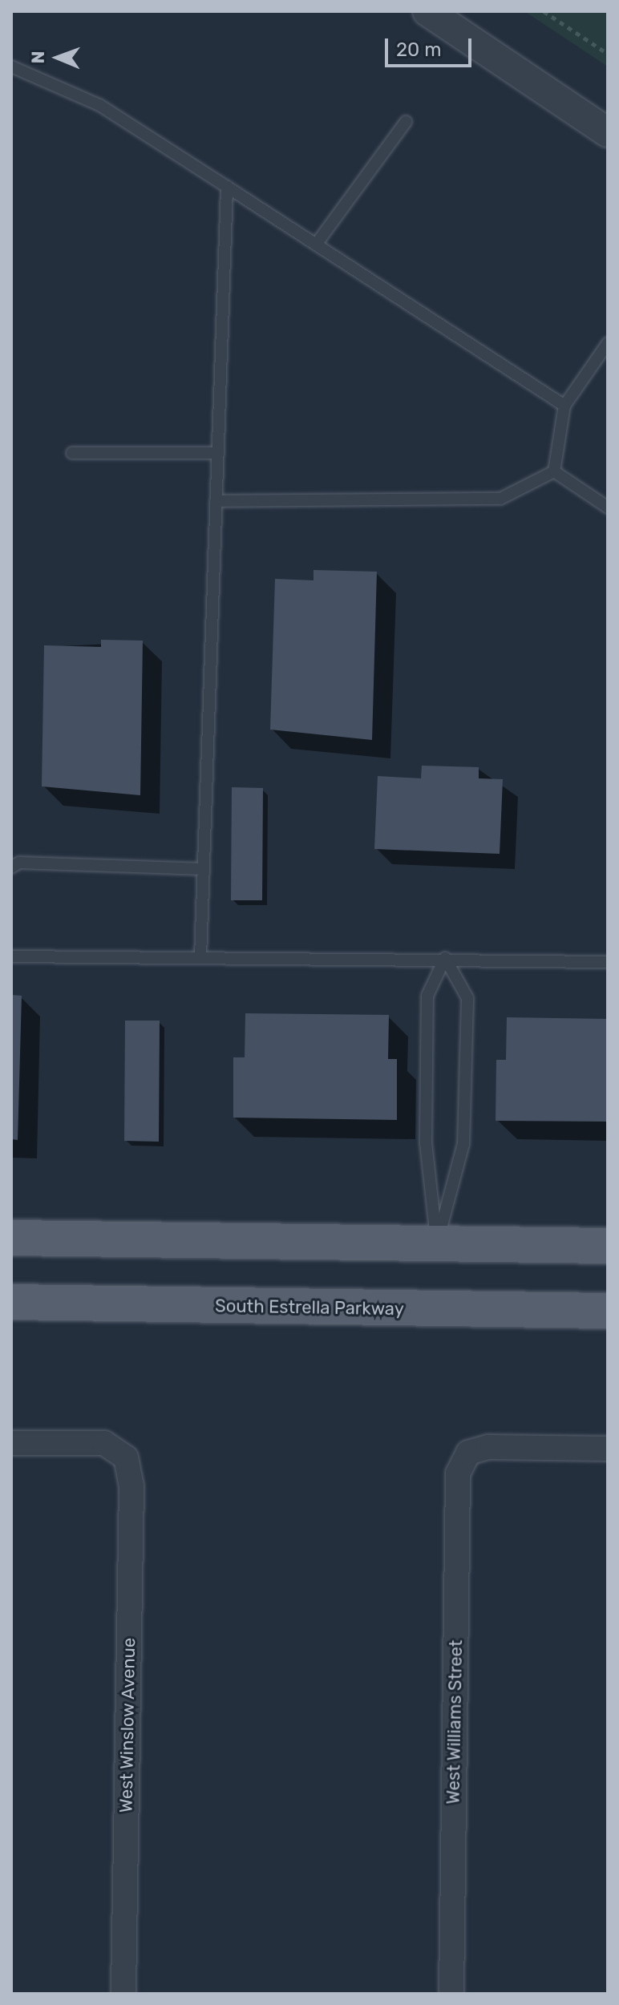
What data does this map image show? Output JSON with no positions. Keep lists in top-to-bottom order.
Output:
{
  "streets": {
    "main road": ["South Estrella Parkway"],
    "street": ["West Williams Street", "West Winslow Avenue"]
  },
  "scale_bar": "20 m",
  "north": "left"
}
